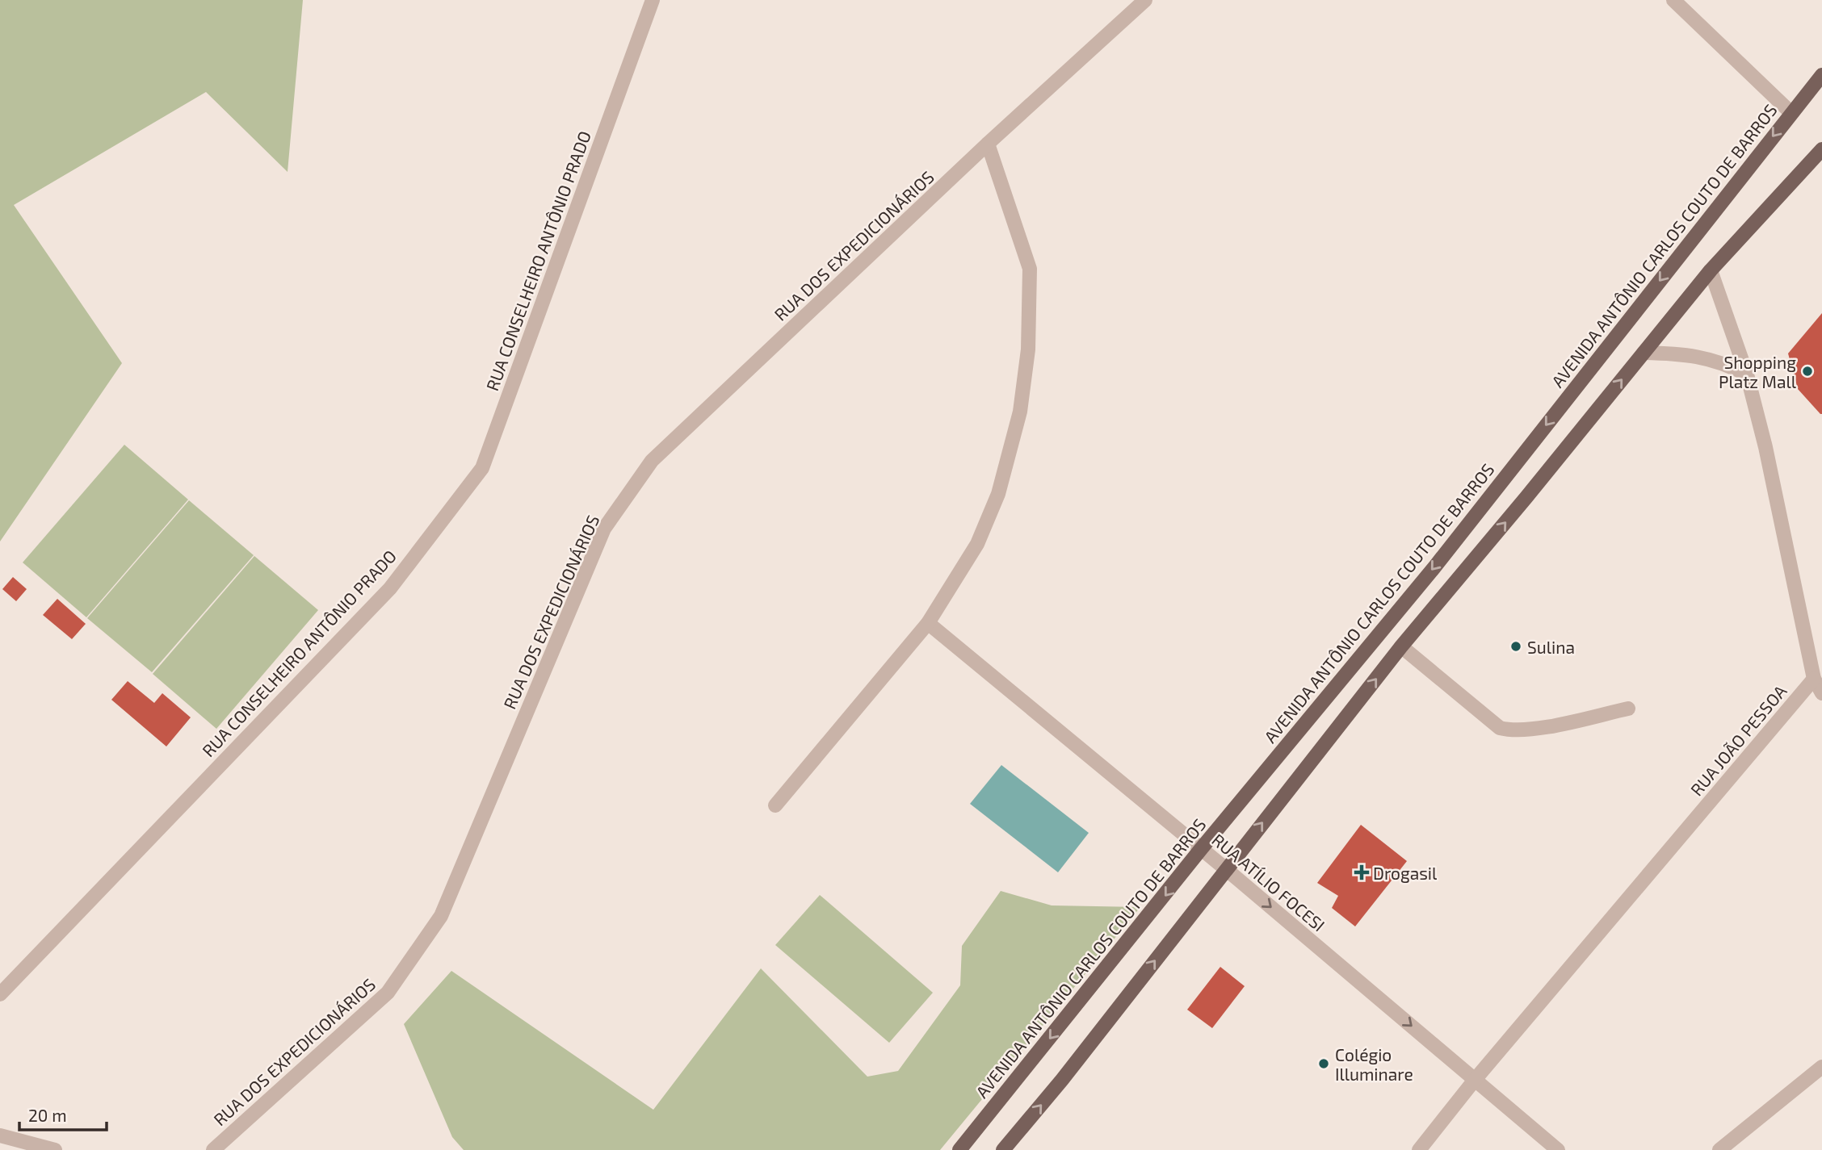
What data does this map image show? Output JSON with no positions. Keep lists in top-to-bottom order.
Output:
{
  "streets": {
    "main road": ["AVENIDA ANTÔNIO CARLOS COUTO DE BARROS"],
    "street": [
      "RUA DOS EXPEDICIONÁRIOS",
      "RUA CONSELHEIRO ANTÔNIO PRADO",
      "RUA JOÃO PESSOA",
      "RUA ATÍLIO FOCESI"
    ]
  },
  "crossings": [
    ["AVENIDA ANTÔNIO CARLOS COUTO DE BARROS", "RUA ATÍLIO FOCESI"],
    ["RUA JOÃO PESSOA", "RUA ATÍLIO FOCESI"]
  ],
  "one_way": ["RUA ATÍLIO FOCESI"],
  "places": {
    "other": ["Shopping Platz Mall", "Sulina", "Colégio Illuminare"],
    "health": ["Drogasil"]
  },
  "scale_bar": "20 m"
}
